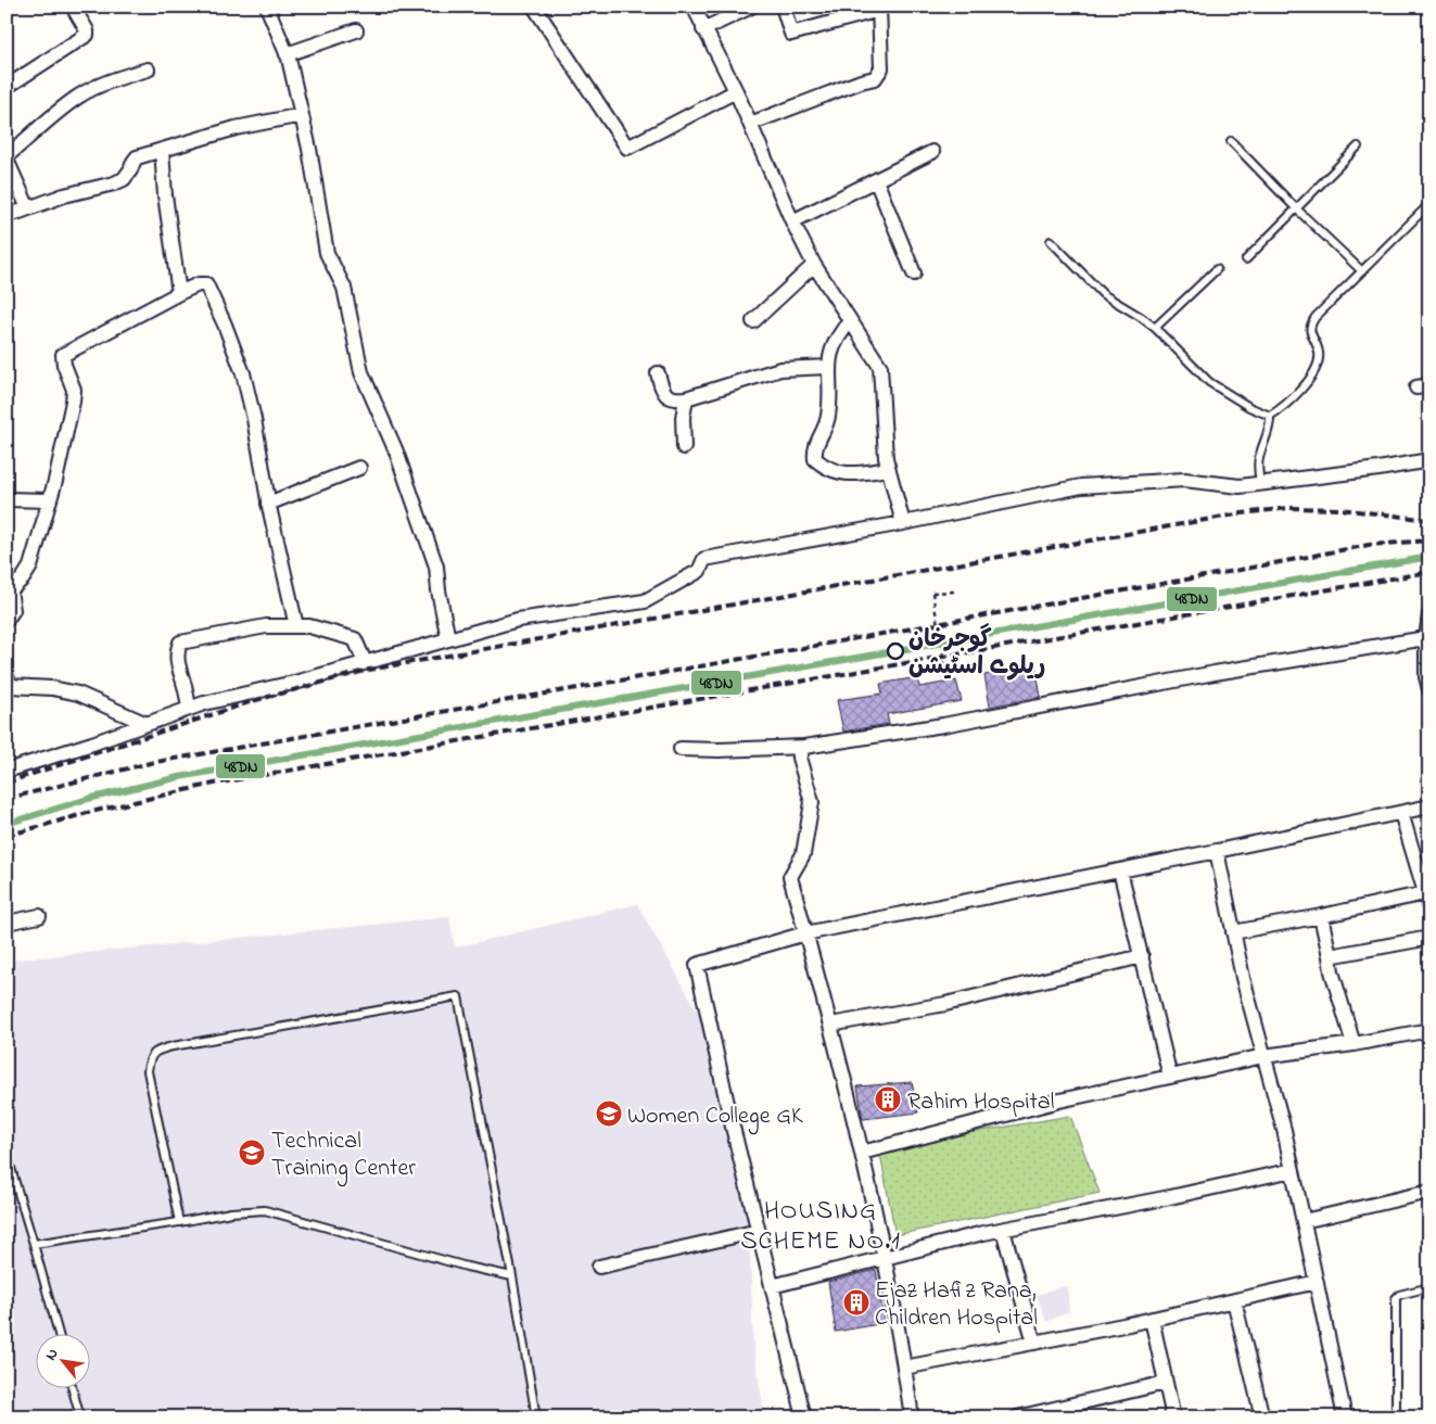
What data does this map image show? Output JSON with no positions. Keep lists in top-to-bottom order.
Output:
{
  "districts": ["HOUSING SCHEME NO.1"],
  "places": {
    "other": ["گوجرخان ریلوے اسٹیشن"],
    "building": ["Rahim Hospital", "Ejaz Hafiz Rana, Children Hospital"],
    "school or university": ["Women College GK", "Technical Training Center"]
  },
  "lines": ["transit line 48DN"],
  "north": "top left"
}
